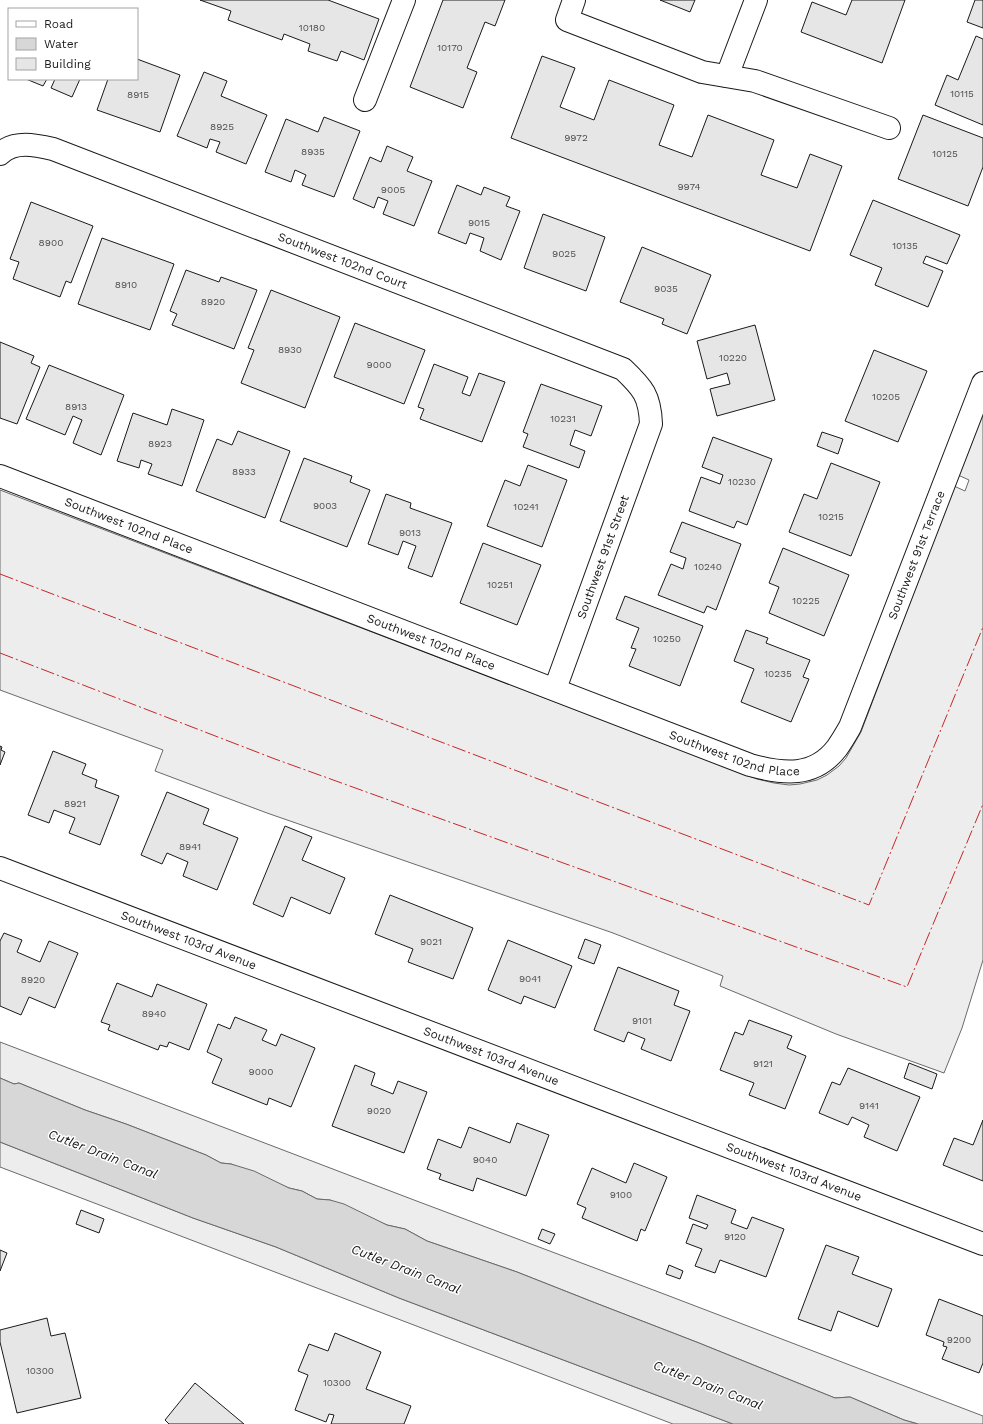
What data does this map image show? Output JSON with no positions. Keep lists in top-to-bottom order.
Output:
{
  "streets": {
    "street": [
      "Southwest 102nd Court",
      "Southwest 102nd Place",
      "Southwest 91st Terrace",
      "Southwest 91st Street",
      "Southwest 103rd Avenue"
    ]
  },
  "crossings": [
    ["Southwest 102nd Court", "Southwest 91st Street"],
    ["Southwest 102nd Place", "Southwest 91st Terrace"],
    ["Southwest 102nd Place", "Southwest 91st Street"]
  ],
  "water": ["Cutler Drain Canal"],
  "house_numbers": [
    "10180",
    "10170",
    "10115",
    "8915",
    "8925",
    "9972",
    "8935",
    "10125",
    "9974",
    "9005",
    "9015",
    "8900",
    "10135",
    "9025",
    "8910",
    "9035",
    "8920",
    "8930",
    "10220",
    "9000",
    "10205",
    "8913",
    "10231",
    "8923",
    "8933",
    "10230",
    "9003",
    "10241",
    "10215",
    "9013",
    "10240",
    "10251",
    "10225",
    "10250",
    "10235",
    "8921",
    "8941",
    "9021",
    "9041",
    "8920",
    "8940",
    "9101",
    "9121",
    "9000",
    "9141",
    "9020",
    "9040",
    "9100",
    "9120",
    "9200",
    "10300",
    "10300"
  ],
  "legend": ["Road", "Water", "Building"]
}
